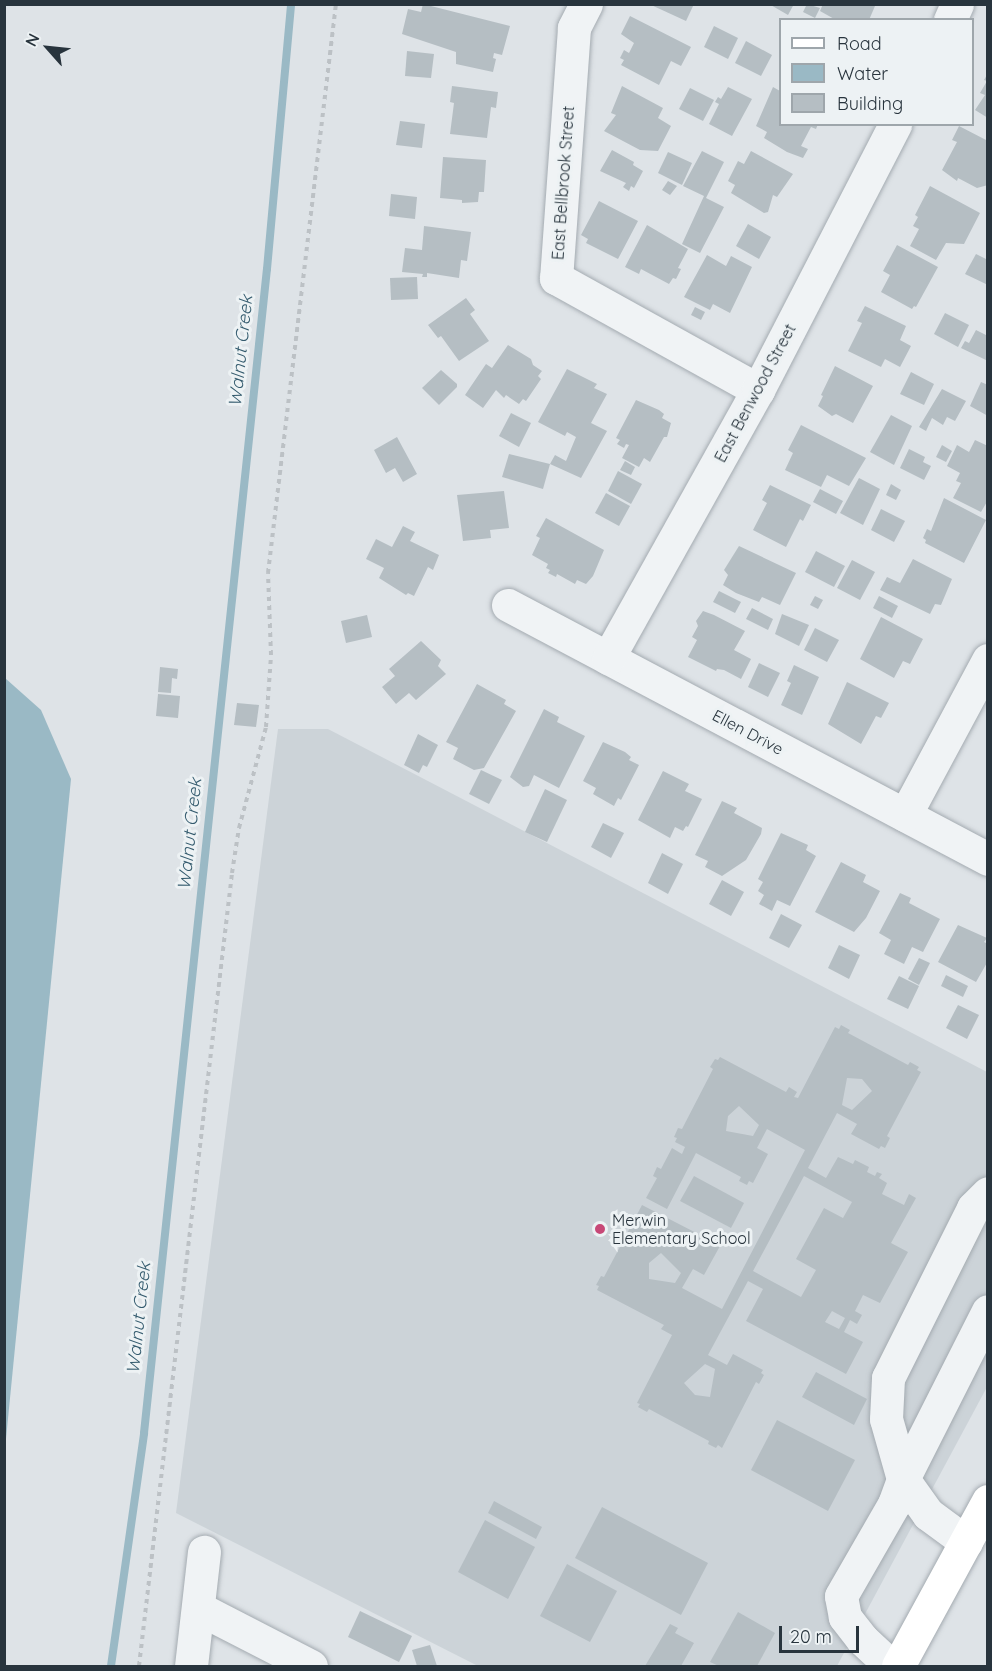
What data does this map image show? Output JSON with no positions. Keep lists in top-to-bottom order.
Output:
{
  "streets": {
    "street": ["East Bellbrook Street", "East Benwood Street", "Ellen Drive"]
  },
  "crossings": [
    ["East Bellbrook Street", "East Benwood Street"],
    ["East Benwood Street", "Ellen Drive"]
  ],
  "water": ["Walnut Creek"],
  "places": ["Merwin Elementary School"],
  "legend": ["Road", "Water", "Building"],
  "scale_bar": "20 m",
  "north": "top left"
}
